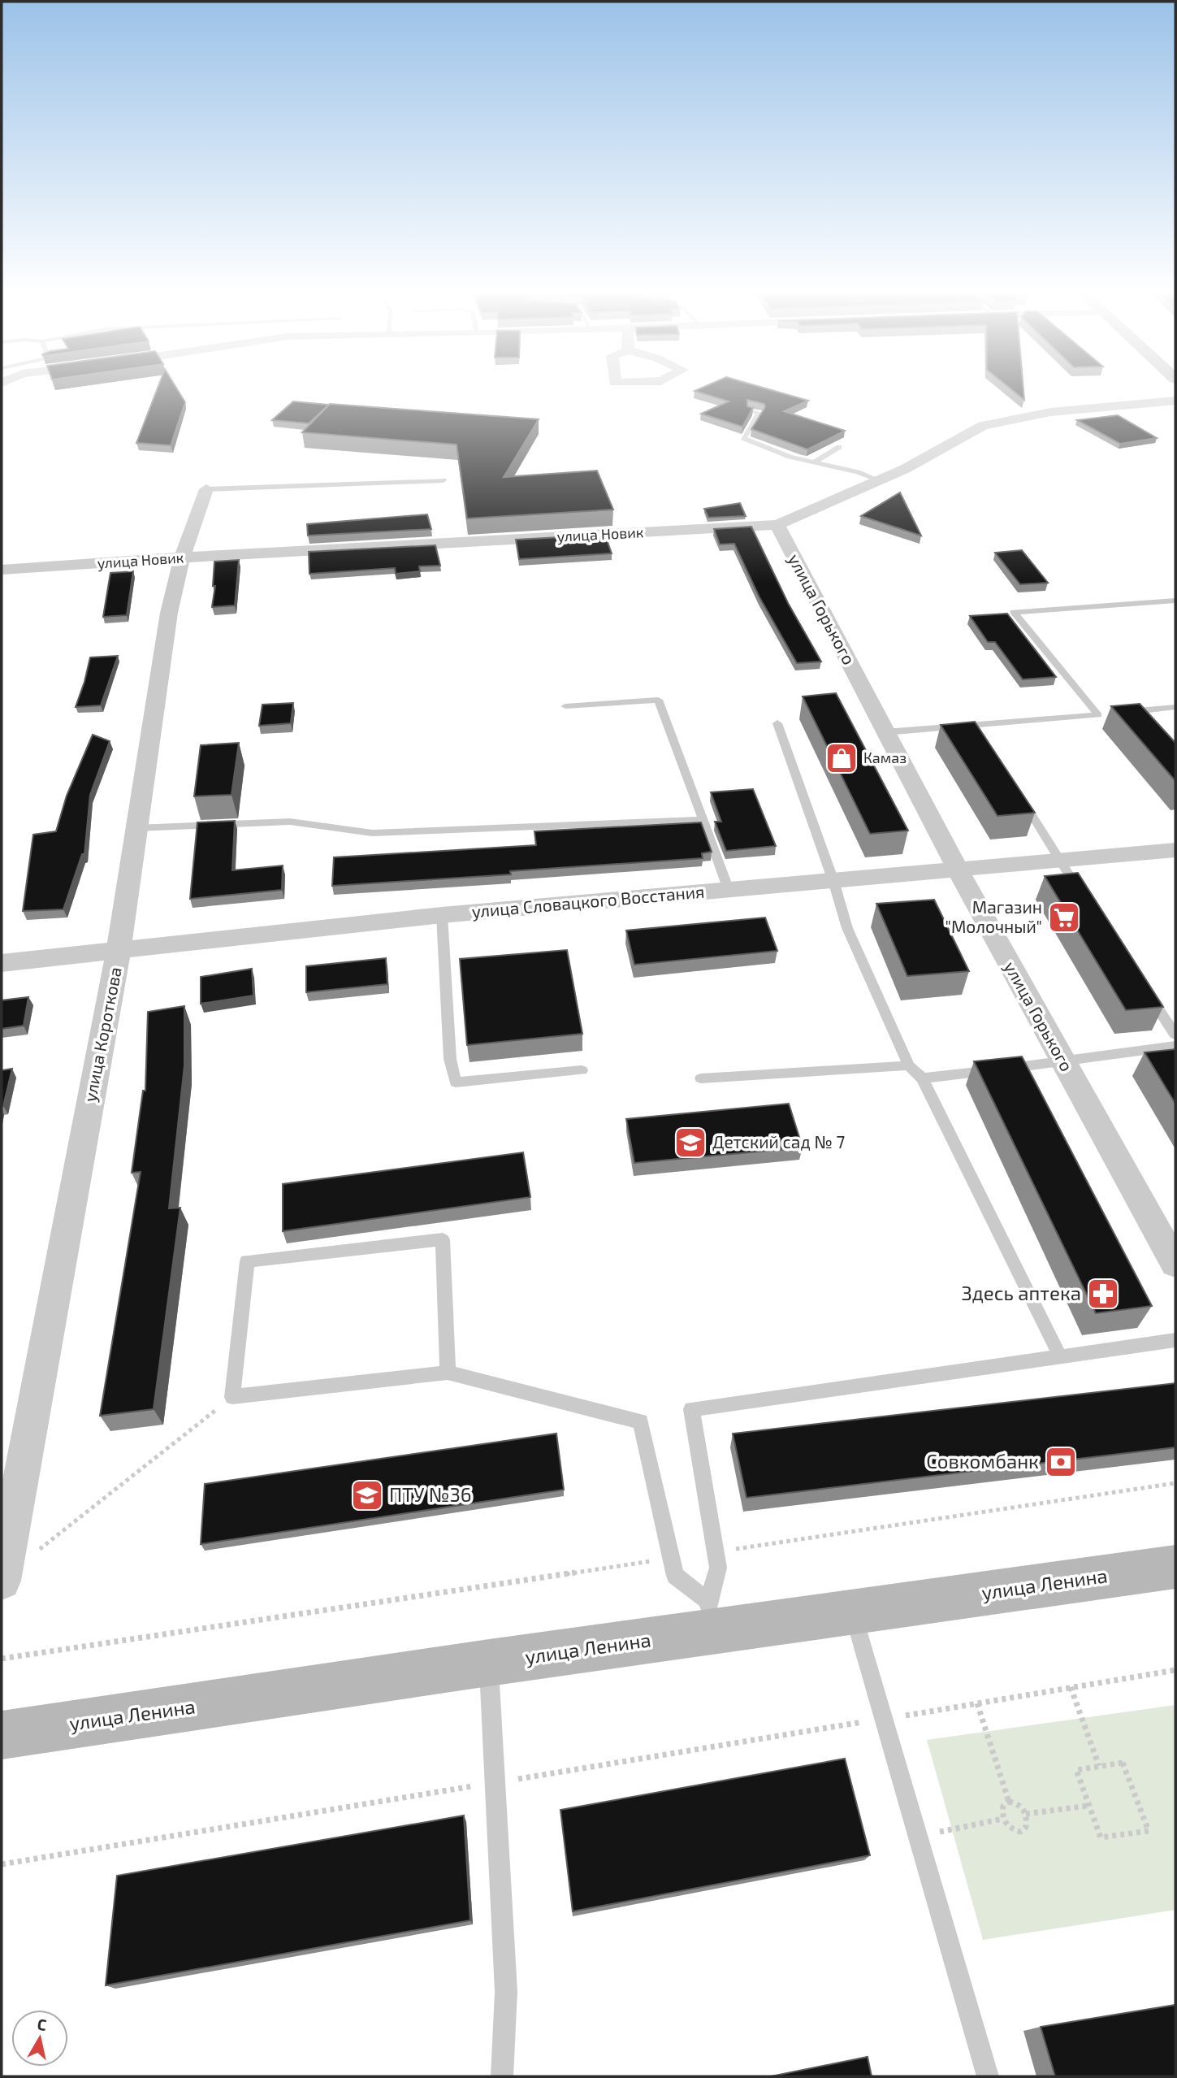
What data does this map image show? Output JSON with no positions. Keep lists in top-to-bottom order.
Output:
{
  "streets": {
    "main road": ["улица Ленина"],
    "street": [
      "улица Новик",
      "улица Горького",
      "улица Словацкого Восстания",
      "улица Короткова"
    ]
  },
  "crossings": [
    ["улица Новик", "улица Горького"],
    ["улица Новик", "улица Короткова"],
    ["улица Горького", "улица Словацкого Восстания"],
    ["улица Словацкого Восстания", "улица Короткова"]
  ],
  "places": {
    "shop": ["Камаз"],
    "supermarket": ["Магазин \"Молочный\""],
    "school or university": ["Детский сад № 7", "ПТУ №36"],
    "pharmacy": ["Здесь аптека"],
    "bank": ["Совкомбанк"]
  },
  "north": "top"
}
